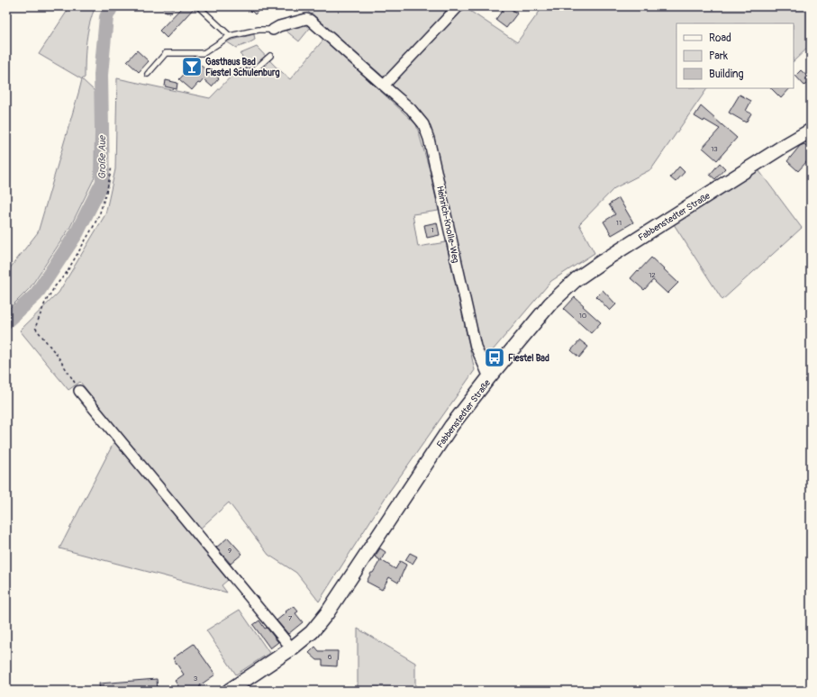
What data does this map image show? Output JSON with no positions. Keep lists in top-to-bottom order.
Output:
{
  "streets": {
    "street": ["Fabbenstedter Straße", "Heinrich-Knolle-Weg"]
  },
  "crossings": [
    ["Fabbenstedter Straße", "Heinrich-Knolle-Weg"]
  ],
  "water": ["Große Aue"],
  "places": {
    "bar": ["Gasthaus Bad Fiestel Schulenburg"],
    "bus stop": ["Fiestel Bad"]
  },
  "house_numbers": [
    "13",
    "11",
    "1",
    "12",
    "10",
    "9",
    "7",
    "6",
    "3"
  ],
  "legend": ["Road", "Park", "Building"]
}
